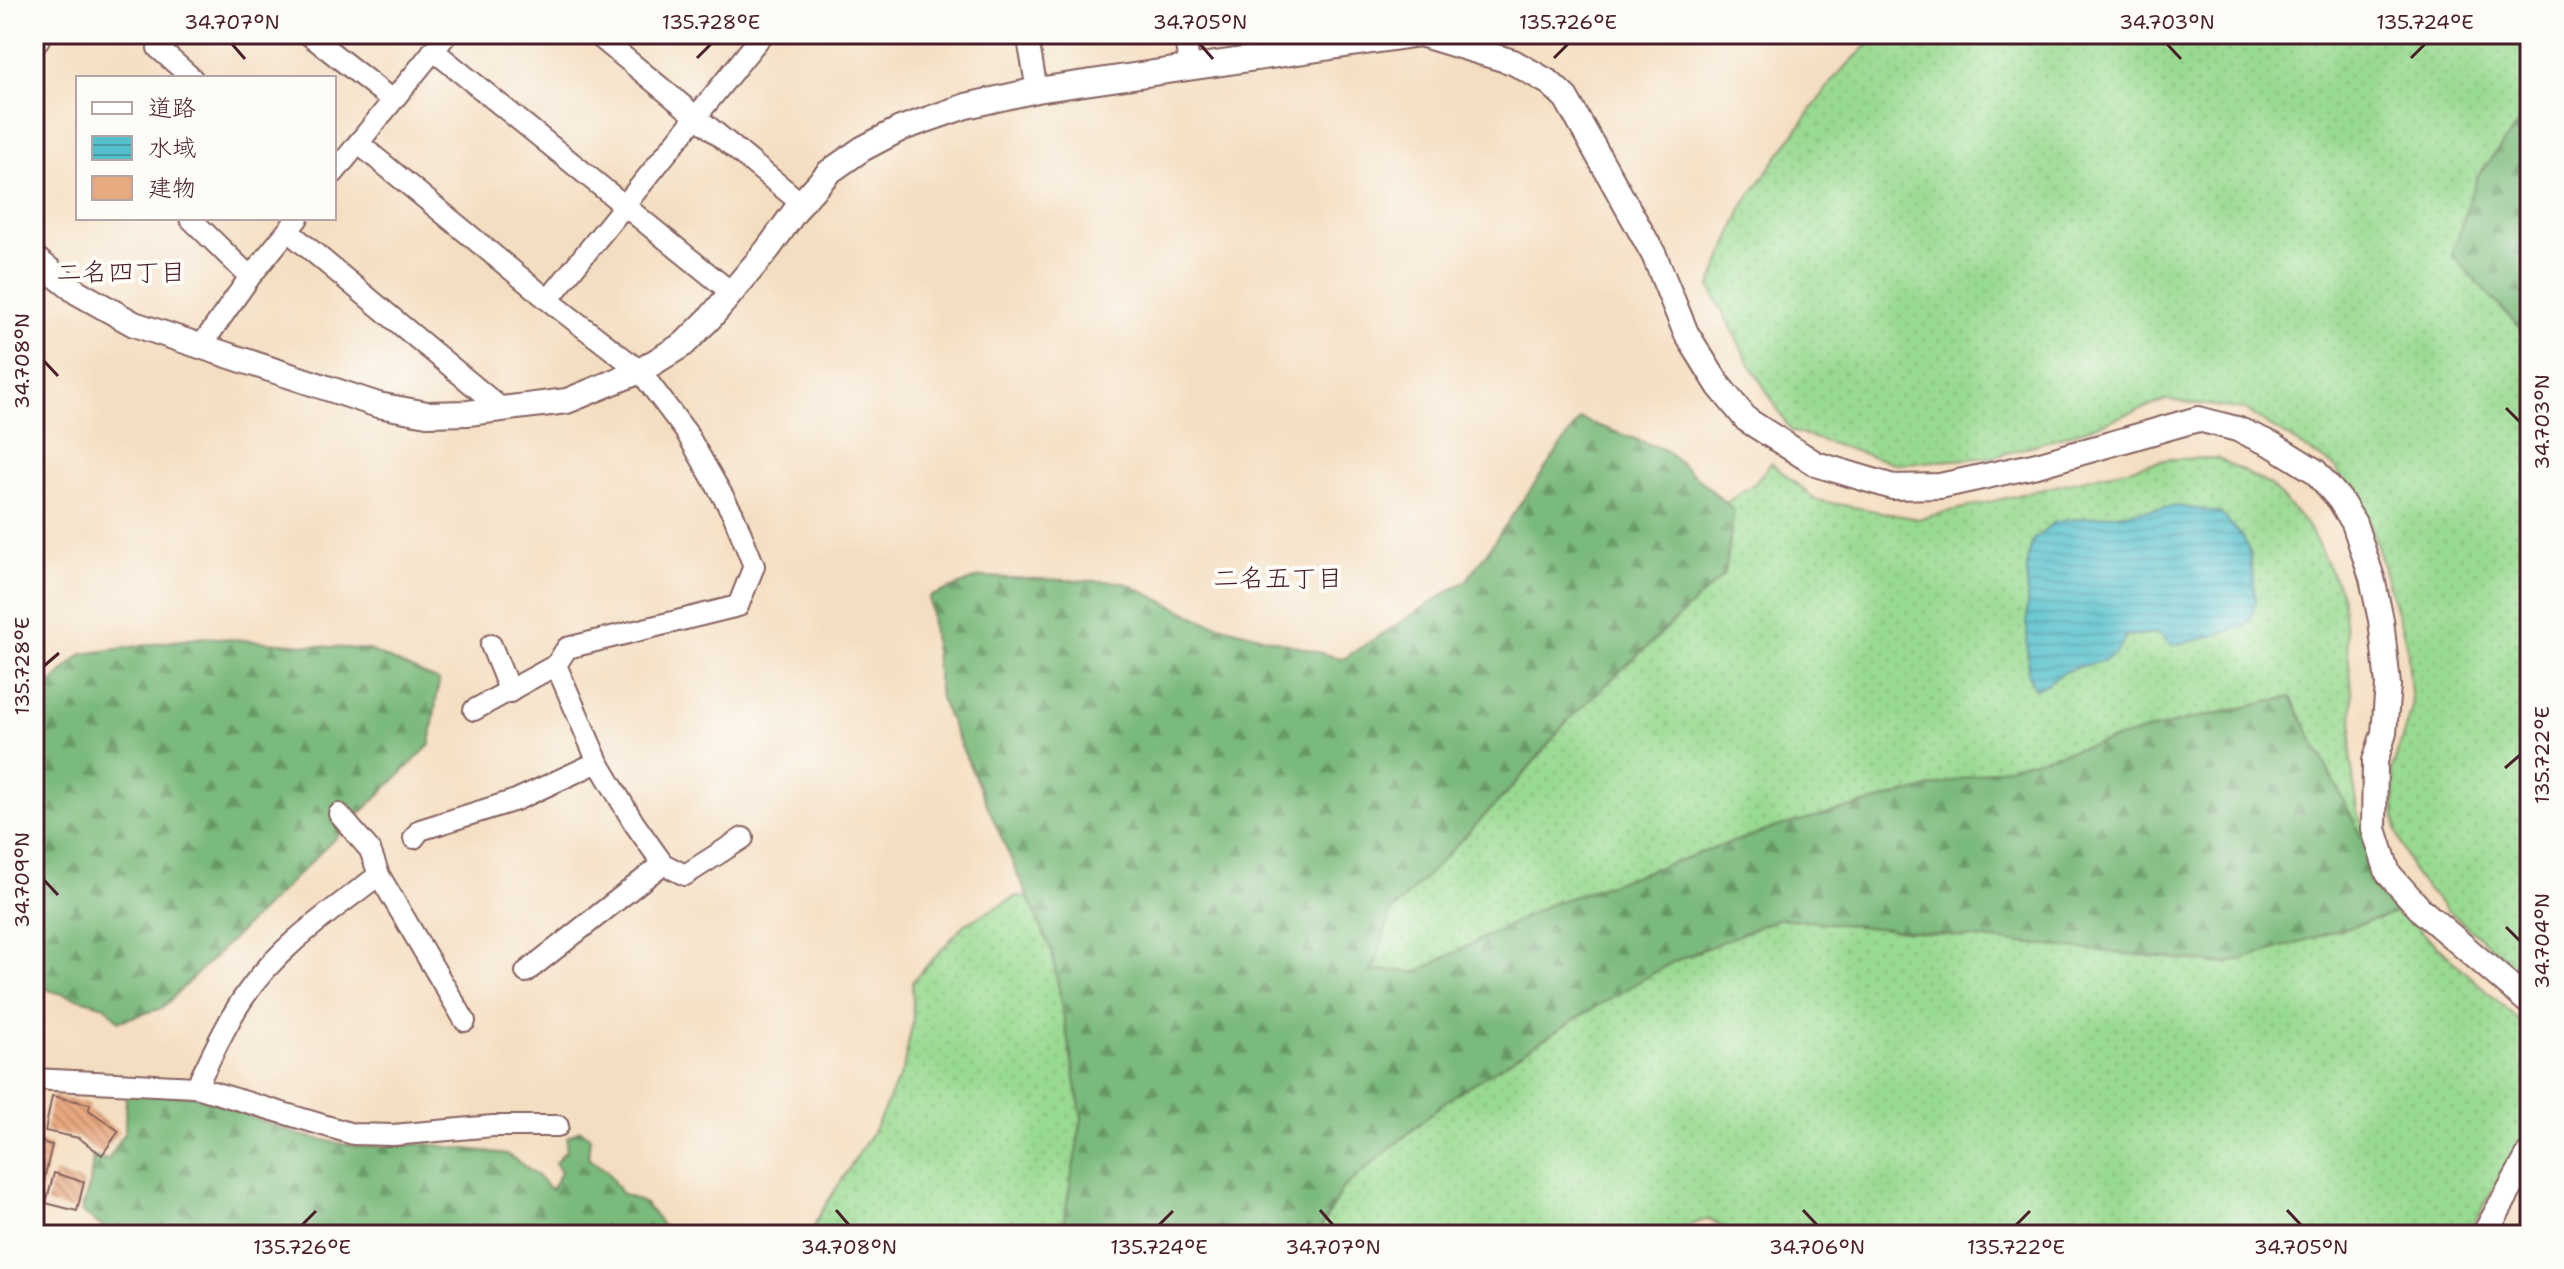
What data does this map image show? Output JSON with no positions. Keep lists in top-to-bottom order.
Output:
{
  "districts": ["二名四丁目", "二名五丁目"],
  "legend": ["道路", "水域", "建物"],
  "coordinates": [
    "34.707°N",
    "135.728°E",
    "34.705°N",
    "135.726°E",
    "34.703°N",
    "135.724°E",
    "34.708°N",
    "135.722°E",
    "34.709°N",
    "34.704°N",
    "34.706°N"
  ]
}
